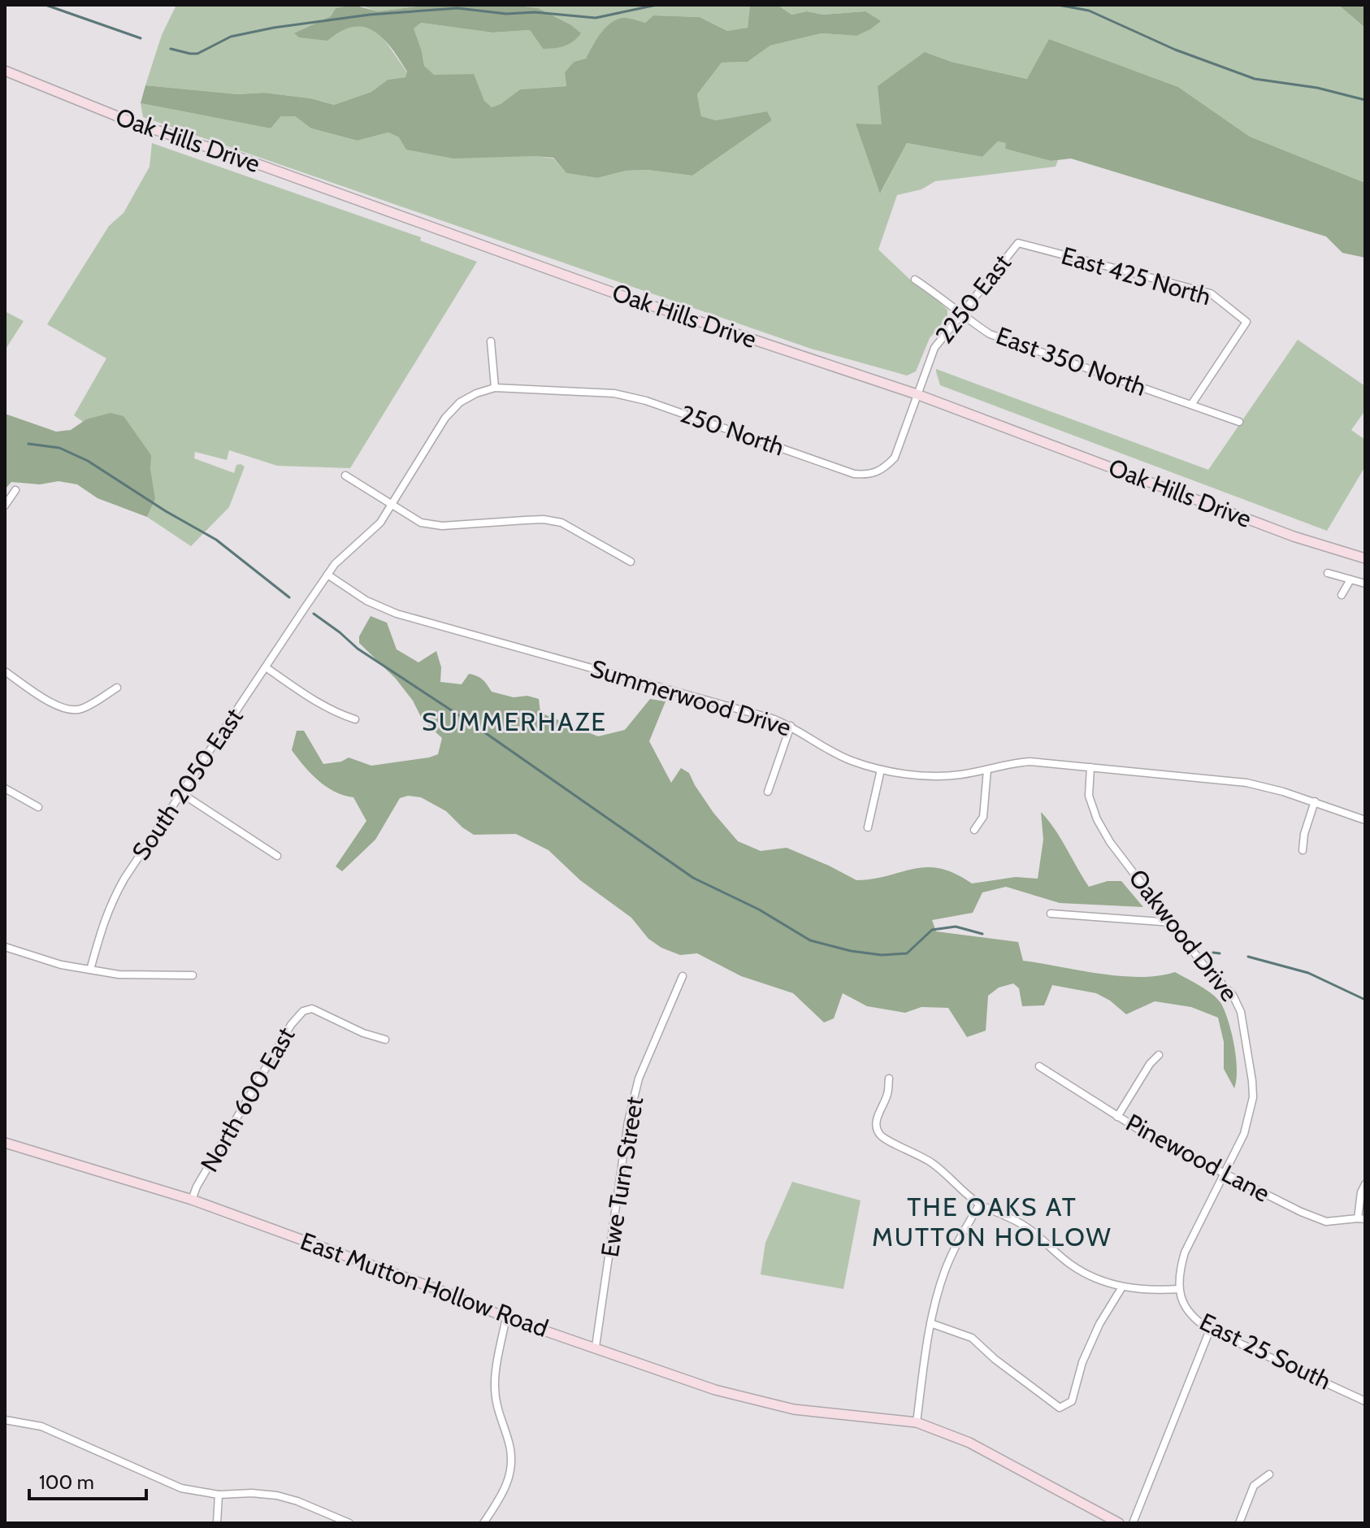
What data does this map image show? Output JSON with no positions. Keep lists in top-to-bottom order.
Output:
{
  "streets": {
    "main road": ["Oak Hills Drive", "East Mutton Hollow Road"],
    "street": [
      "East 425 North",
      "2250 East",
      "East 350 North",
      "250 North",
      "Summerwood Drive",
      "South 2050 East",
      "Oakwood Drive",
      "North 600 East",
      "Pinewood Lane",
      "Ewe Turn Street",
      "East 25 South"
    ]
  },
  "crossings": [
    ["Oak Hills Drive", "2250 East"],
    ["Oak Hills Drive", "250 North"],
    ["East 425 North", "2250 East"],
    ["East 425 North", "East 350 North"],
    ["2250 East", "East 350 North"],
    ["2250 East", "250 North"],
    ["250 North", "South 2050 East"],
    ["Summerwood Drive", "South 2050 East"],
    ["Summerwood Drive", "Oakwood Drive"],
    ["Oakwood Drive", "Pinewood Lane"],
    ["Oakwood Drive", "East 25 South"],
    ["North 600 East", "East Mutton Hollow Road"],
    ["Ewe Turn Street", "East Mutton Hollow Road"]
  ],
  "districts": ["SUMMERHAZE", "THE OAKS AT MUTTON HOLLOW"],
  "scale_bar": "100 m"
}
